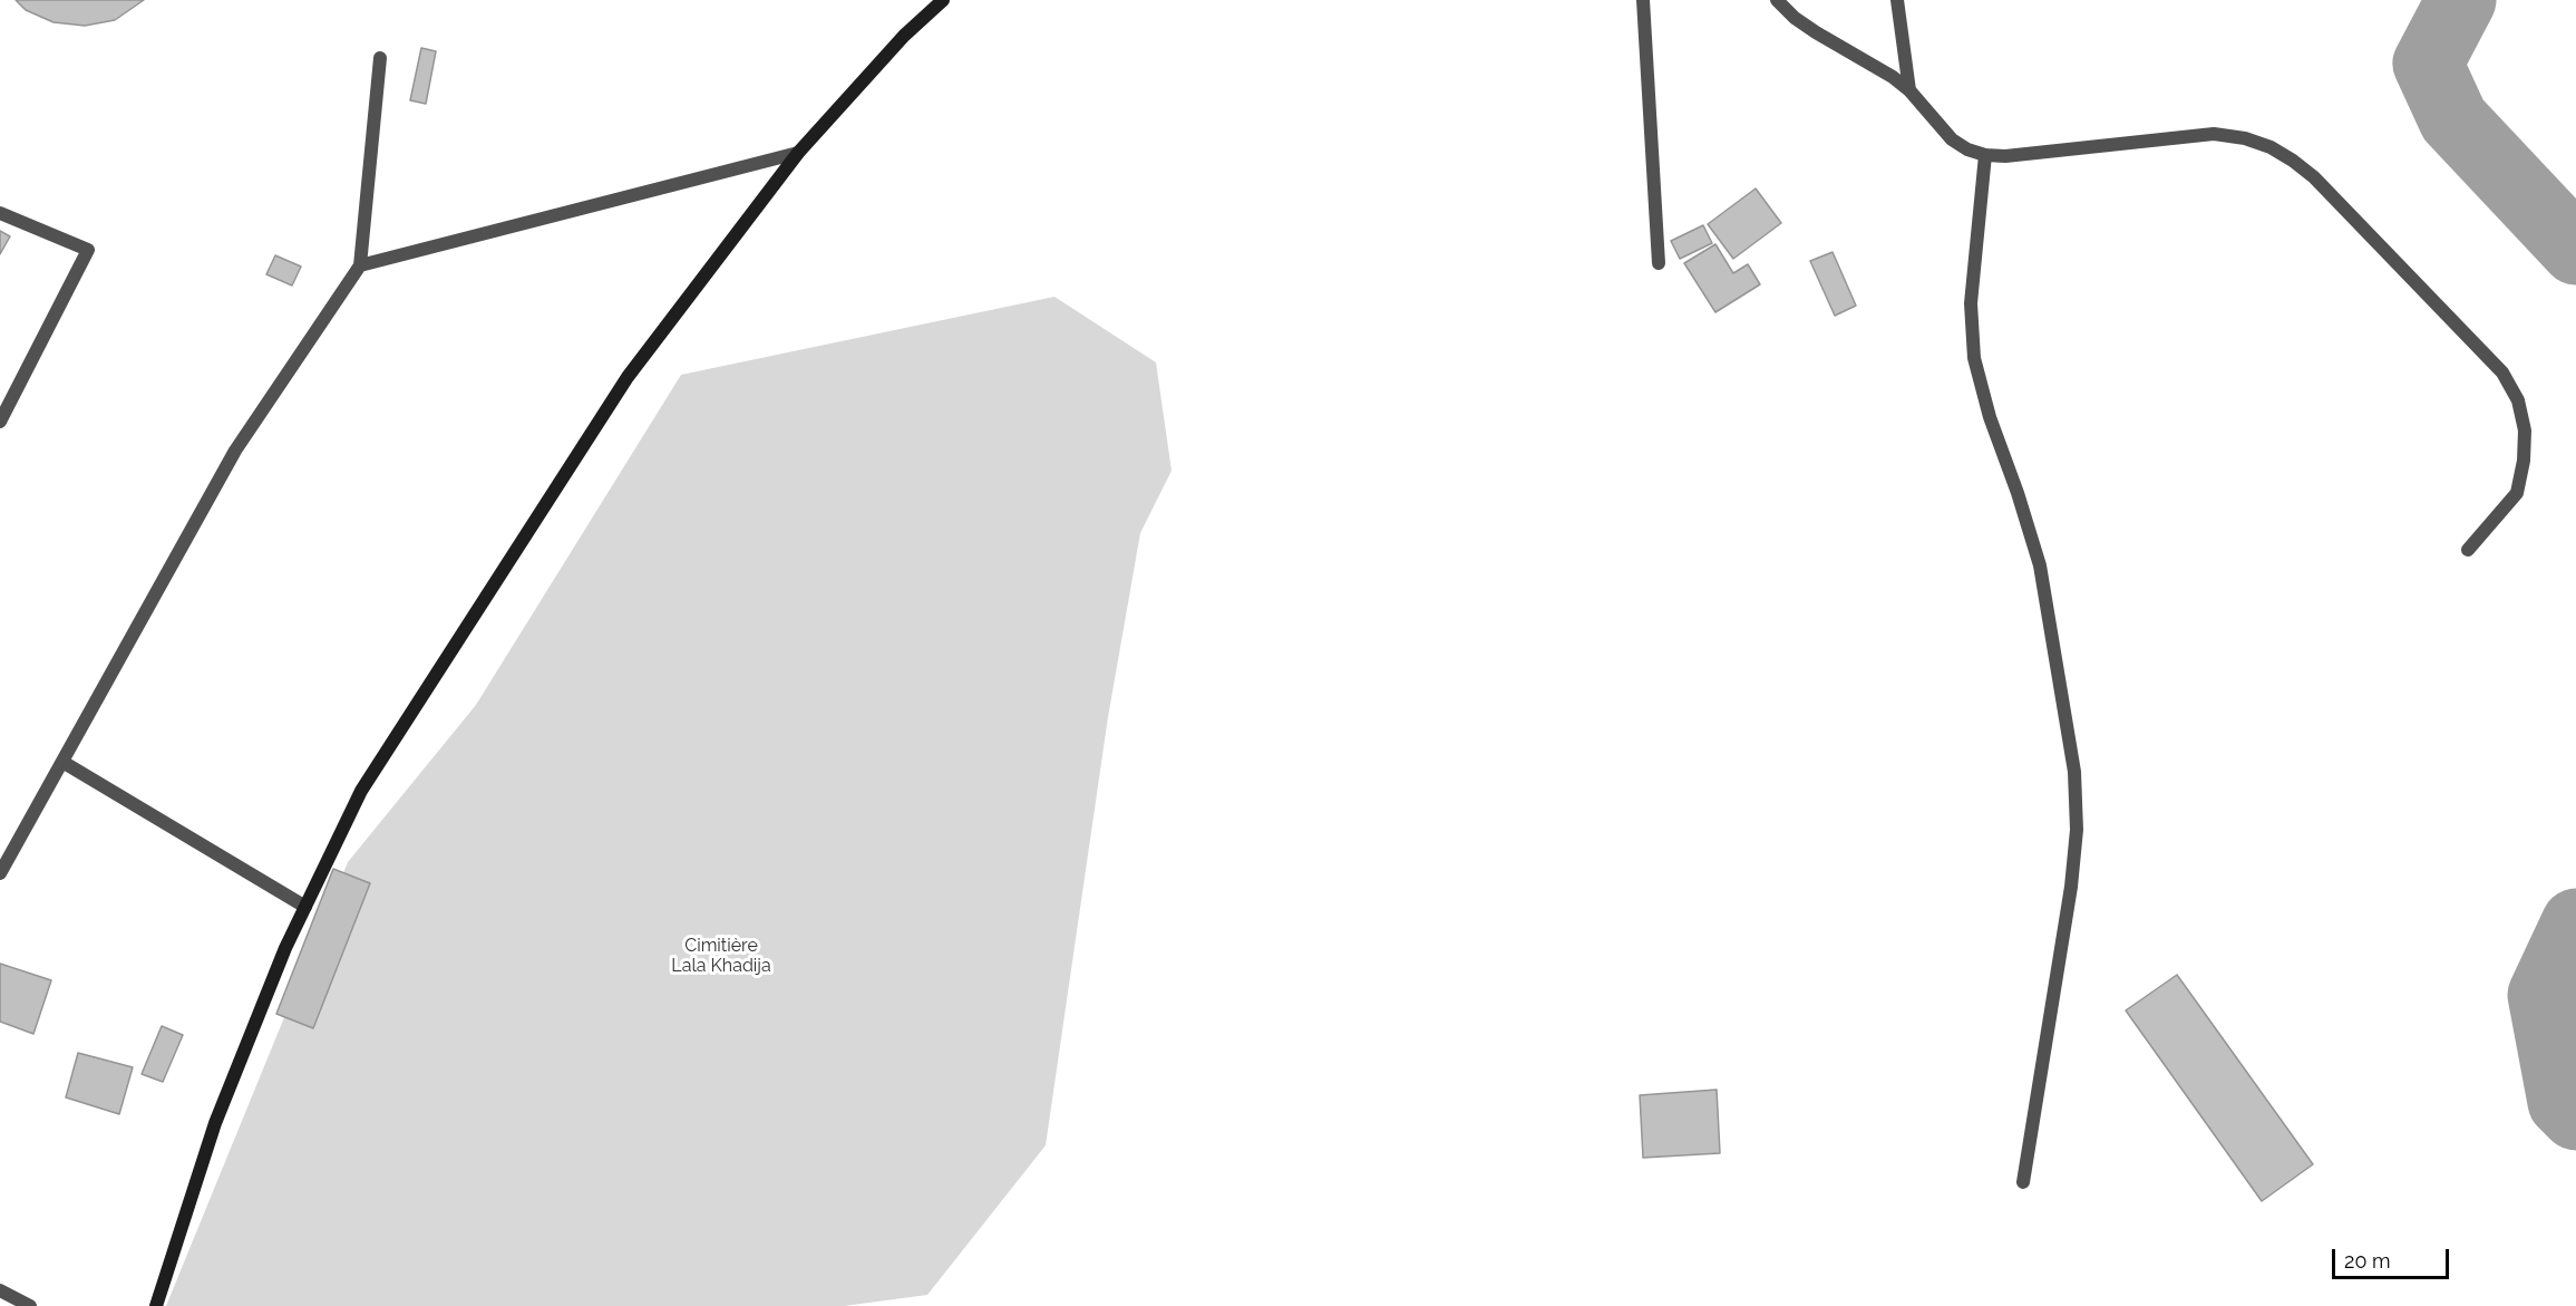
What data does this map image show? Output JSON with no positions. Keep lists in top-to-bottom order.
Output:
{
  "parks": ["Cimitière Lala Khadija"],
  "scale_bar": "20 m"
}
